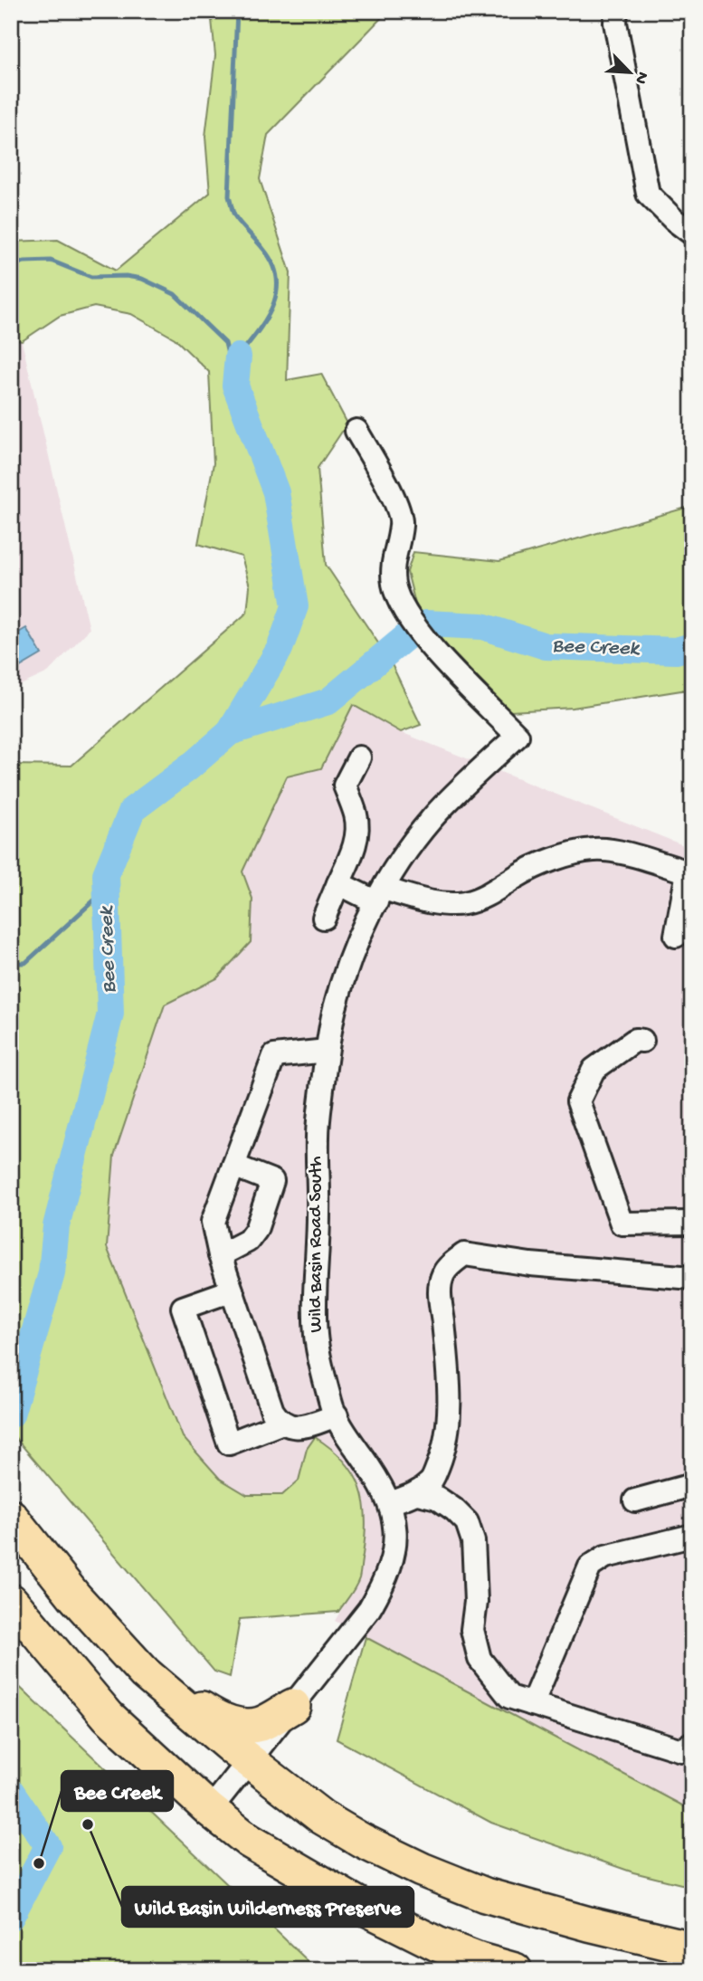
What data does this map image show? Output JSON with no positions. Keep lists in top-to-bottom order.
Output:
{
  "streets": {
    "street": ["Wild Basin Road South"]
  },
  "water": ["Bee Creek"],
  "places": ["Wild Basin Wilderness Preserve", "Bee Creek"],
  "north": "bottom right"
}
